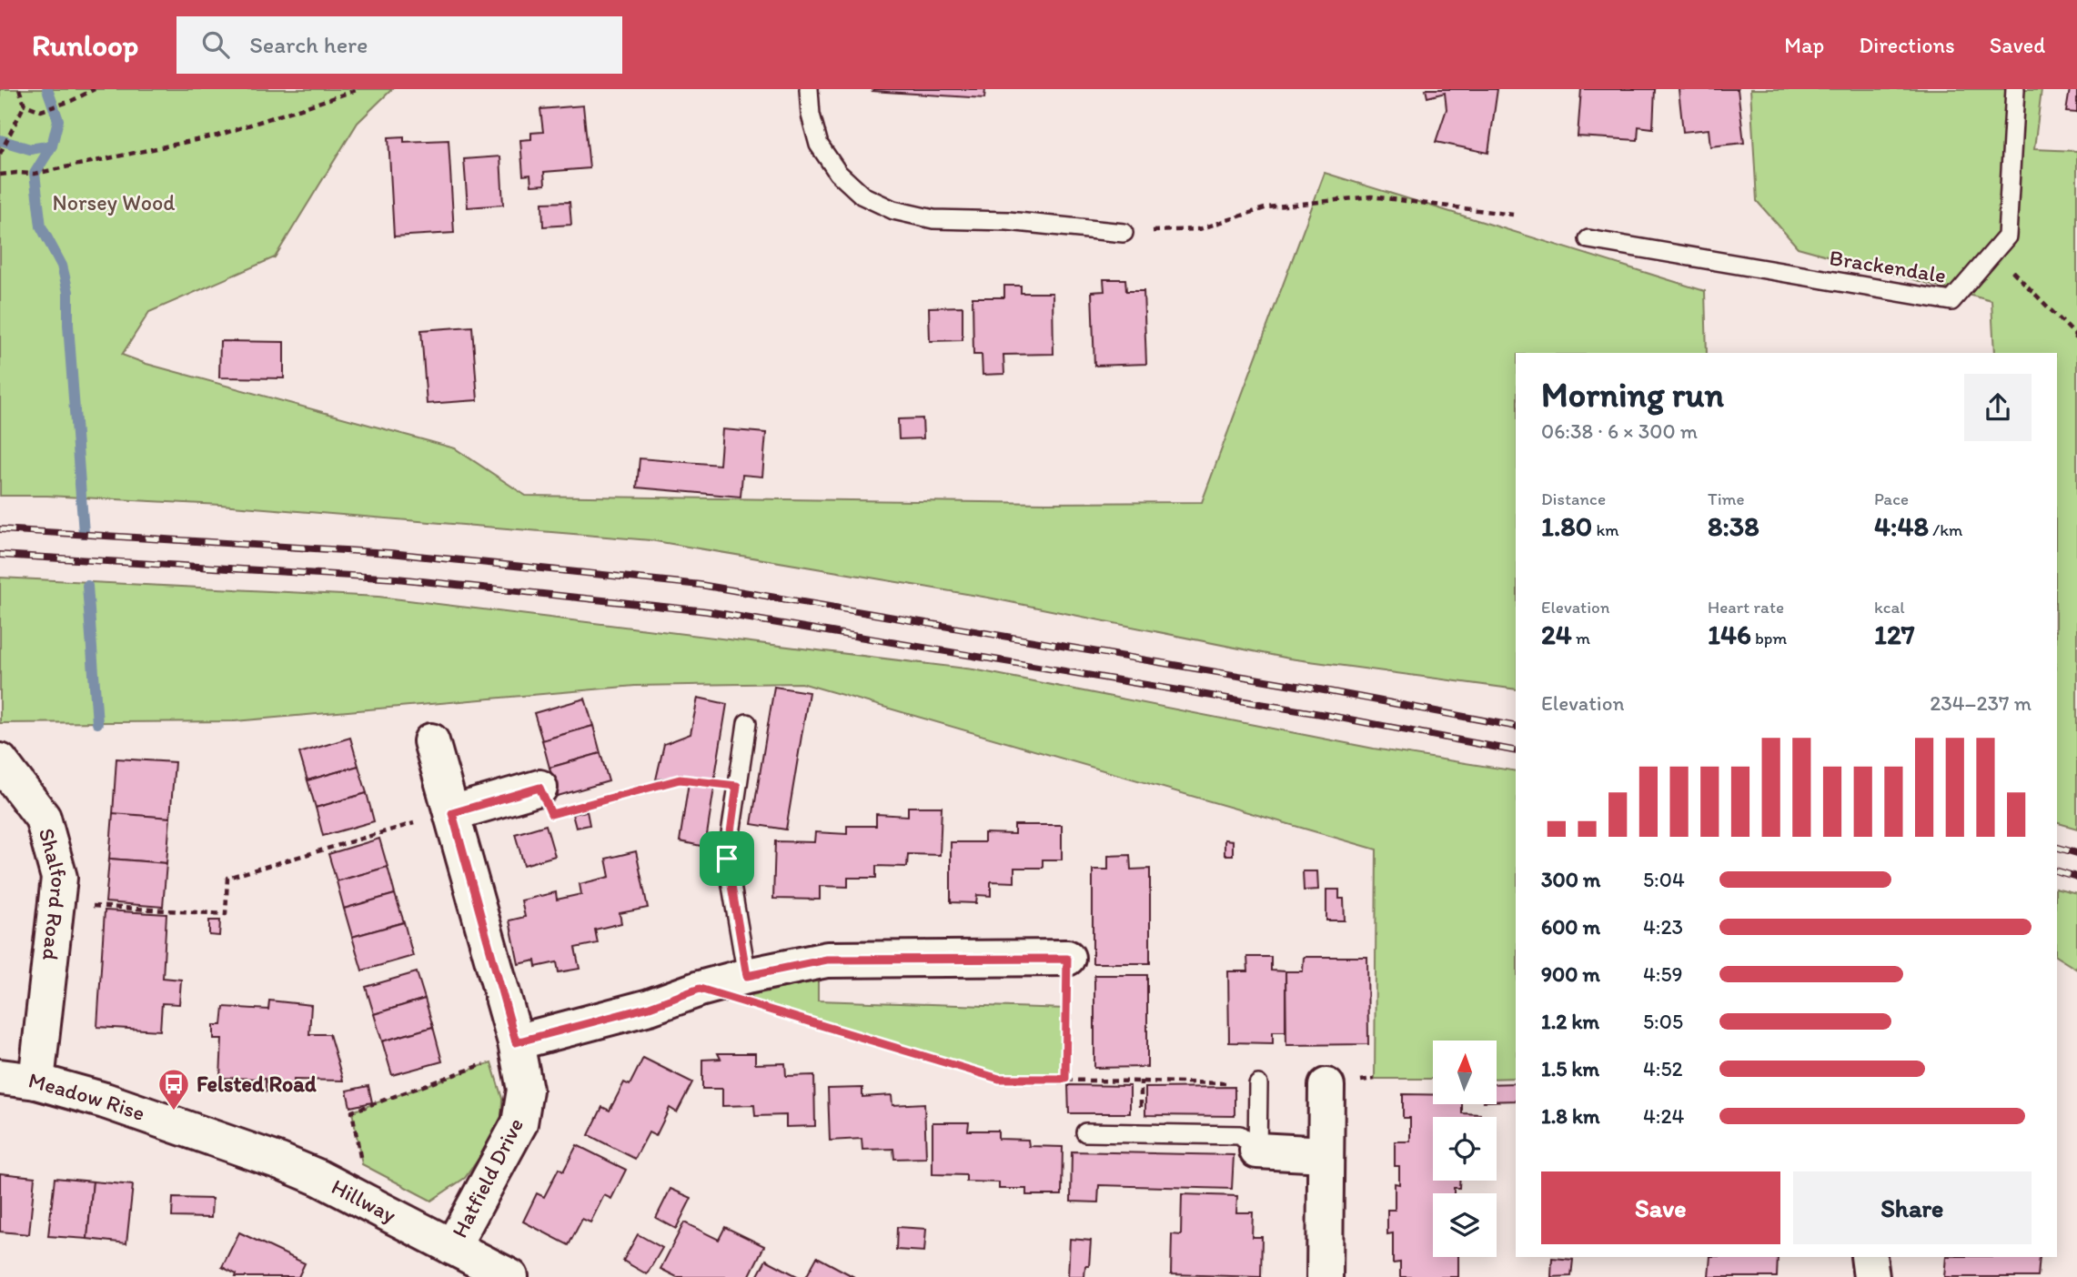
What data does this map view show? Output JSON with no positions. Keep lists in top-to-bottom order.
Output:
{
  "streets": {
    "street": [
      "Shalford Road",
      "Meadow Rise",
      "Hatfield Drive",
      "Hillway"
    ],
    "lane": ["Brackendale"]
  },
  "crossings": [
    ["Shalford Road", "Meadow Rise"],
    ["Meadow Rise", "Hillway"],
    ["Hatfield Drive", "Hillway"]
  ],
  "parks": ["Norsey Wood"],
  "places": {
    "bus stop": ["Felsted Road"]
  },
  "north": "top",
  "page": {
    "header": "Runloop",
    "search": "Search here",
    "nav": ["Map", "Directions", "Saved"],
    "heading": ["Morning run", "06:38 · 6 × 300 m"],
    "stats": [
      ["Distance", "1.80 km"],
      ["Time", "8:38"],
      ["Pace", "4:48 /km"],
      ["Elevation", "24 m"],
      ["Heart rate", "146 bpm"],
      ["kcal", "127"]
    ],
    "chart": ["Elevation", "234–237 m"],
    "list": [
      {
        "name": "300 m",
        "note": "5:04"
      },
      {
        "name": "600 m",
        "note": "4:23"
      },
      {
        "name": "900 m",
        "note": "4:59"
      },
      {
        "name": "1.2 km",
        "note": "5:05"
      },
      {
        "name": "1.5 km",
        "note": "4:52"
      },
      {
        "name": "1.8 km",
        "note": "4:24"
      }
    ],
    "buttons": ["Save", "Share"]
  }
}
